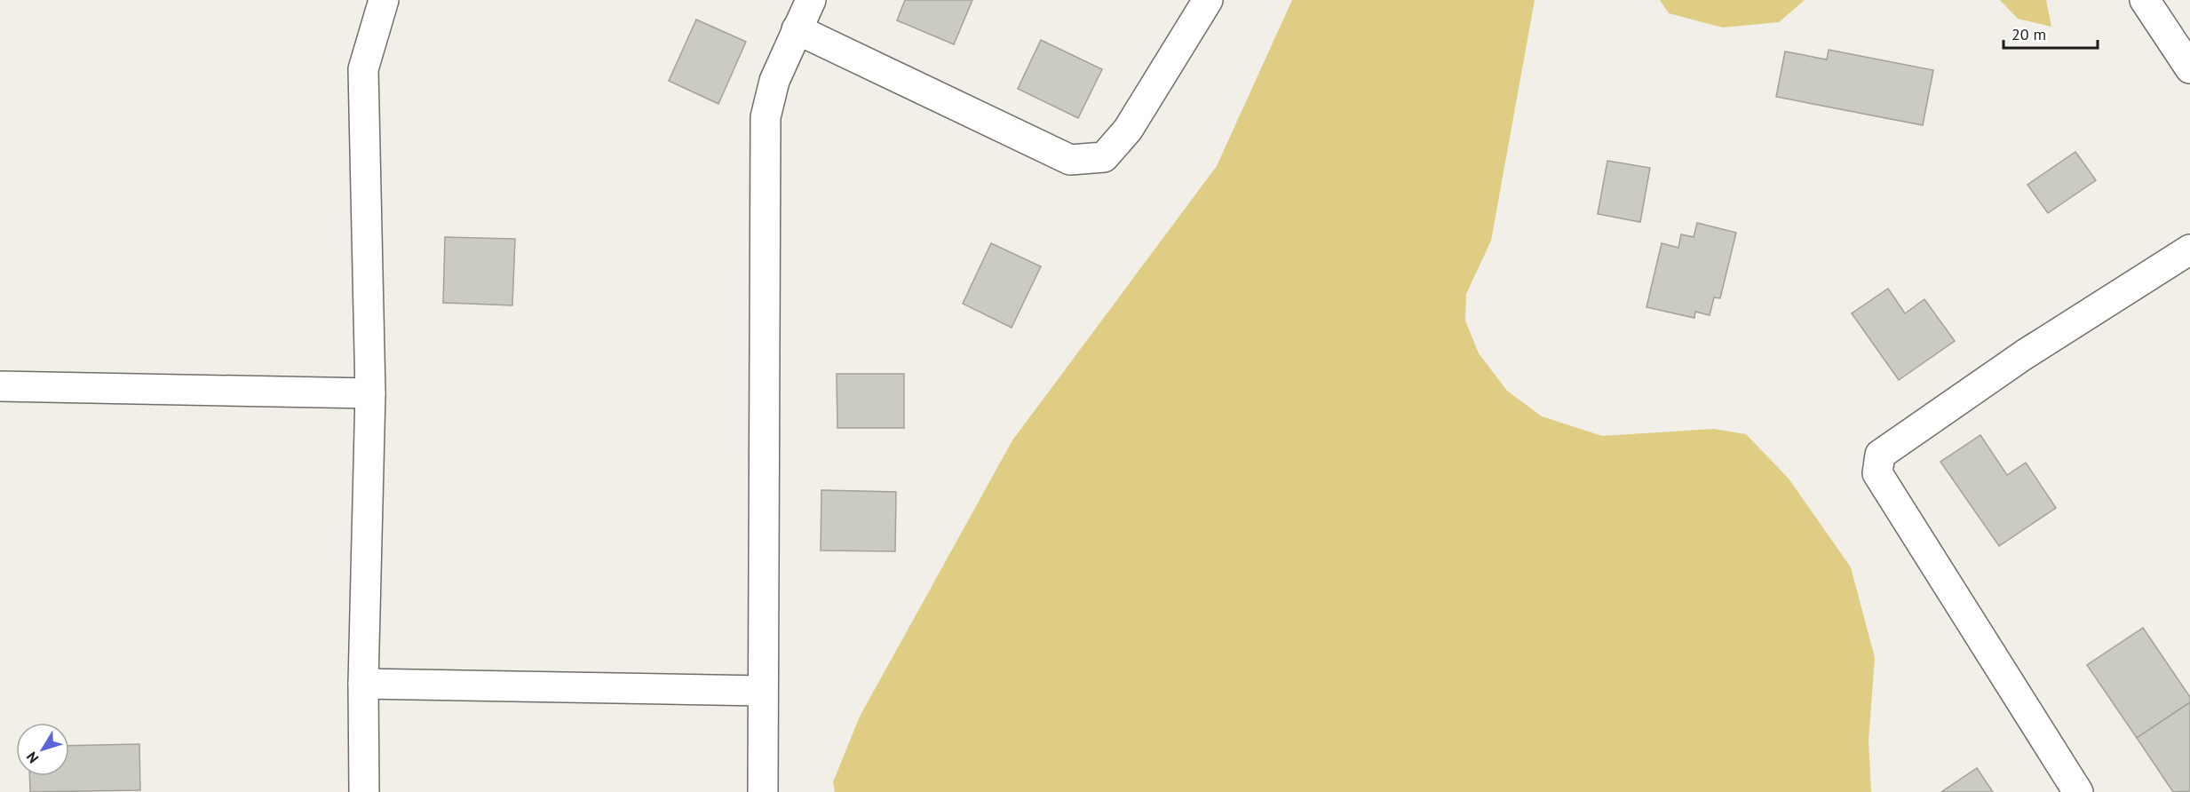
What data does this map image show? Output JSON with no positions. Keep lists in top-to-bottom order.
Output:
{
  "scale_bar": "20 m",
  "north": "bottom left"
}
